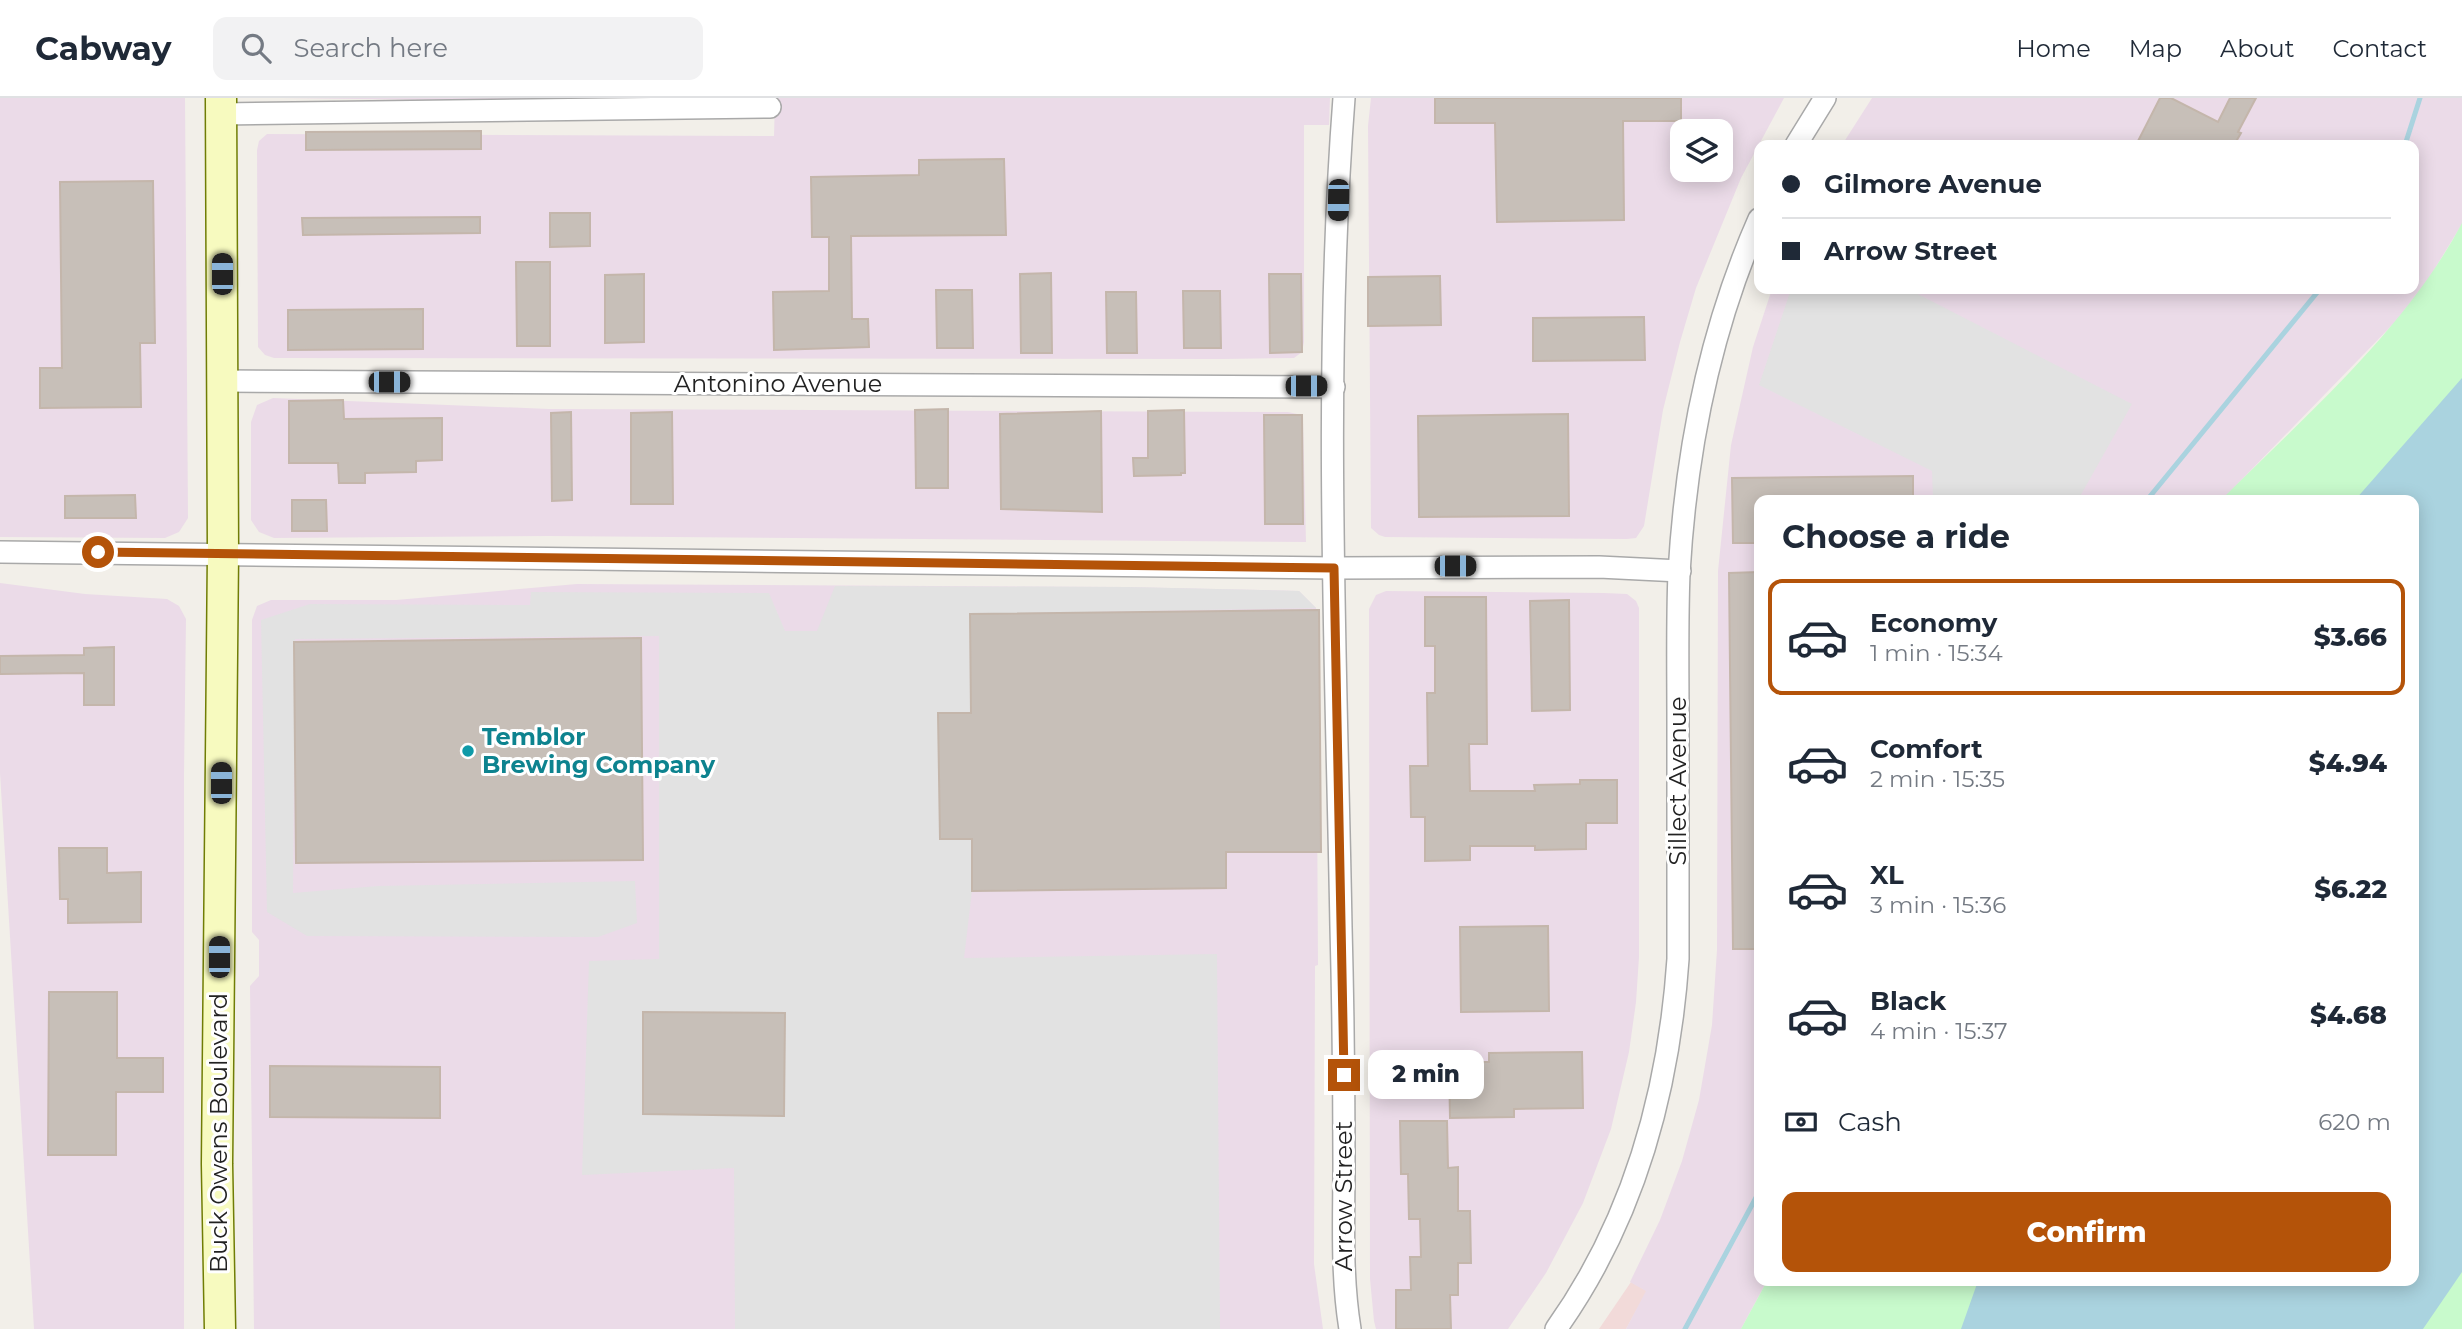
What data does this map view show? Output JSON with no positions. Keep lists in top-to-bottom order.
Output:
{
  "streets": {
    "main road": ["Buck Owens Boulevard"],
    "street": ["Antonino Avenue", "Sillect Avenue", "Arrow Street"]
  },
  "crossings": [
    ["Antonino Avenue", "Buck Owens Boulevard"],
    ["Antonino Avenue", "Arrow Street"]
  ],
  "places": ["Temblor Brewing Company"],
  "page": {
    "header": "Cabway",
    "search": "Search here",
    "nav": [
      "Home",
      "Map",
      "About",
      "Contact"
    ],
    "banner": ["Gilmore Avenue", "Arrow Street"],
    "heading": "Choose a ride",
    "list": [
      {
        "name": "Economy",
        "note": "1 min · 15:34",
        "value": "$3.66"
      },
      {
        "name": "Comfort",
        "note": "2 min · 15:35",
        "value": "$4.94"
      },
      {
        "name": "XL",
        "note": "3 min · 15:36",
        "value": "$6.22"
      },
      {
        "name": "Black",
        "note": "4 min · 15:37",
        "value": "$4.68"
      }
    ],
    "bubble": "2 min",
    "pay": ["Cash", "620 m"],
    "buttons": "Confirm"
  }
}
